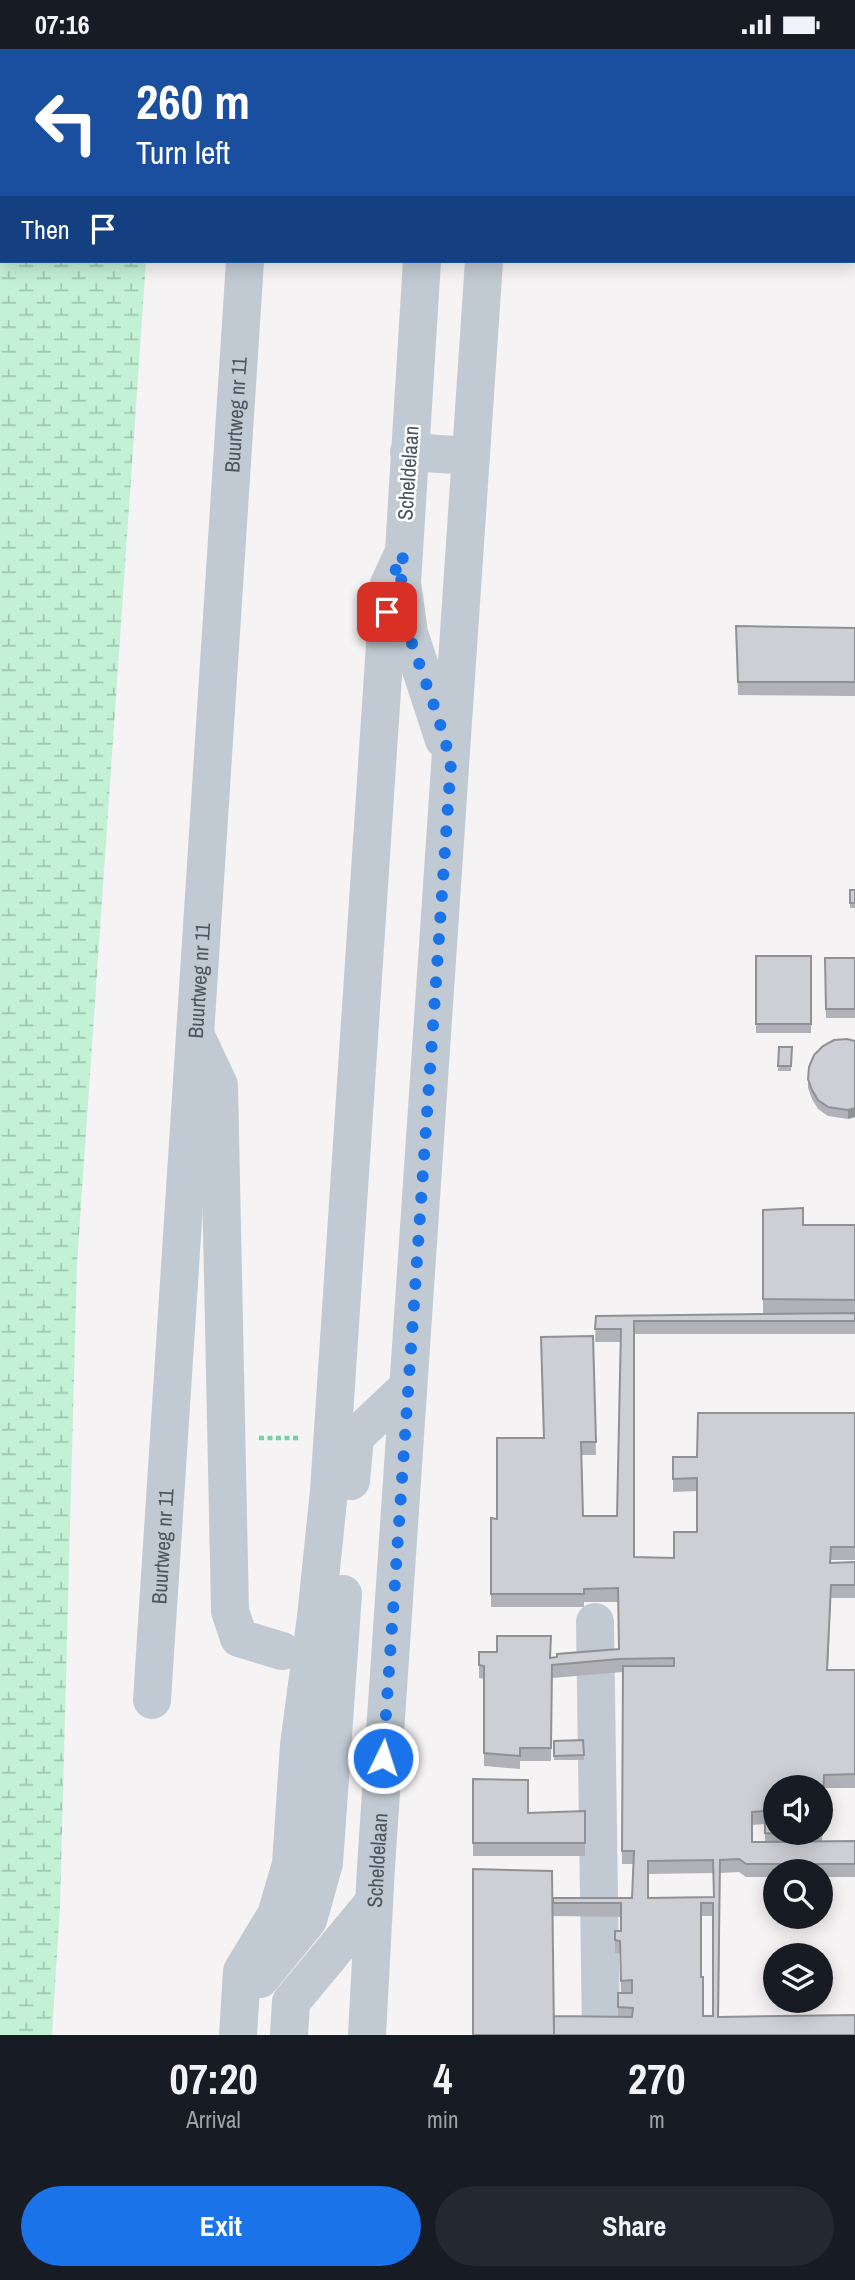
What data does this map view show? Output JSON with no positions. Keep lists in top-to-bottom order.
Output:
{
  "streets": {
    "lane": ["Buurtweg nr 11", "Scheldelaan"]
  },
  "page": {
    "status": "07:16",
    "turn": ["260 m", "Turn left"],
    "then": "Then",
    "eta": [
      "07:20",
      "Arrival",
      "4",
      "min",
      "270",
      "m"
    ],
    "buttons": ["Exit", "Share"]
  }
}
